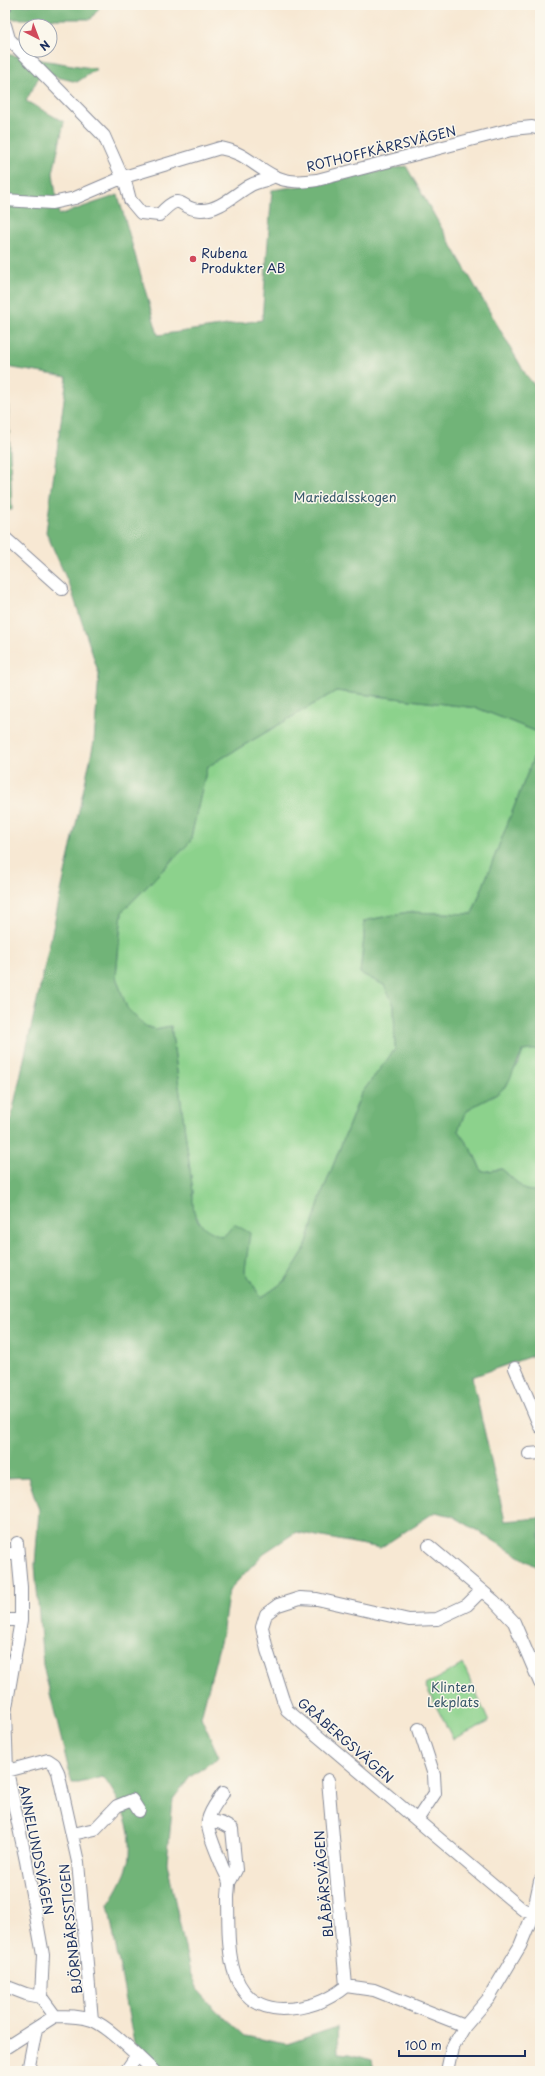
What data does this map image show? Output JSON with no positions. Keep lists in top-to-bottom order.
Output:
{
  "streets": {
    "street": [
      "ROTHOFFKÄRRSVÄGEN",
      "GRÅBERGSVÄGEN",
      "ANNELUNDSVÄGEN",
      "BLÅBÄRSVÄGEN",
      "BJÖRNBÄRSSTIGEN"
    ]
  },
  "crossings": [
    ["ANNELUNDSVÄGEN", "BJÖRNBÄRSSTIGEN"]
  ],
  "parks": ["Mariedalsskogen", "Klinten Lekplats"],
  "places": ["Rubena Produkter AB"],
  "scale_bar": "100 m",
  "north": "bottom right"
}
